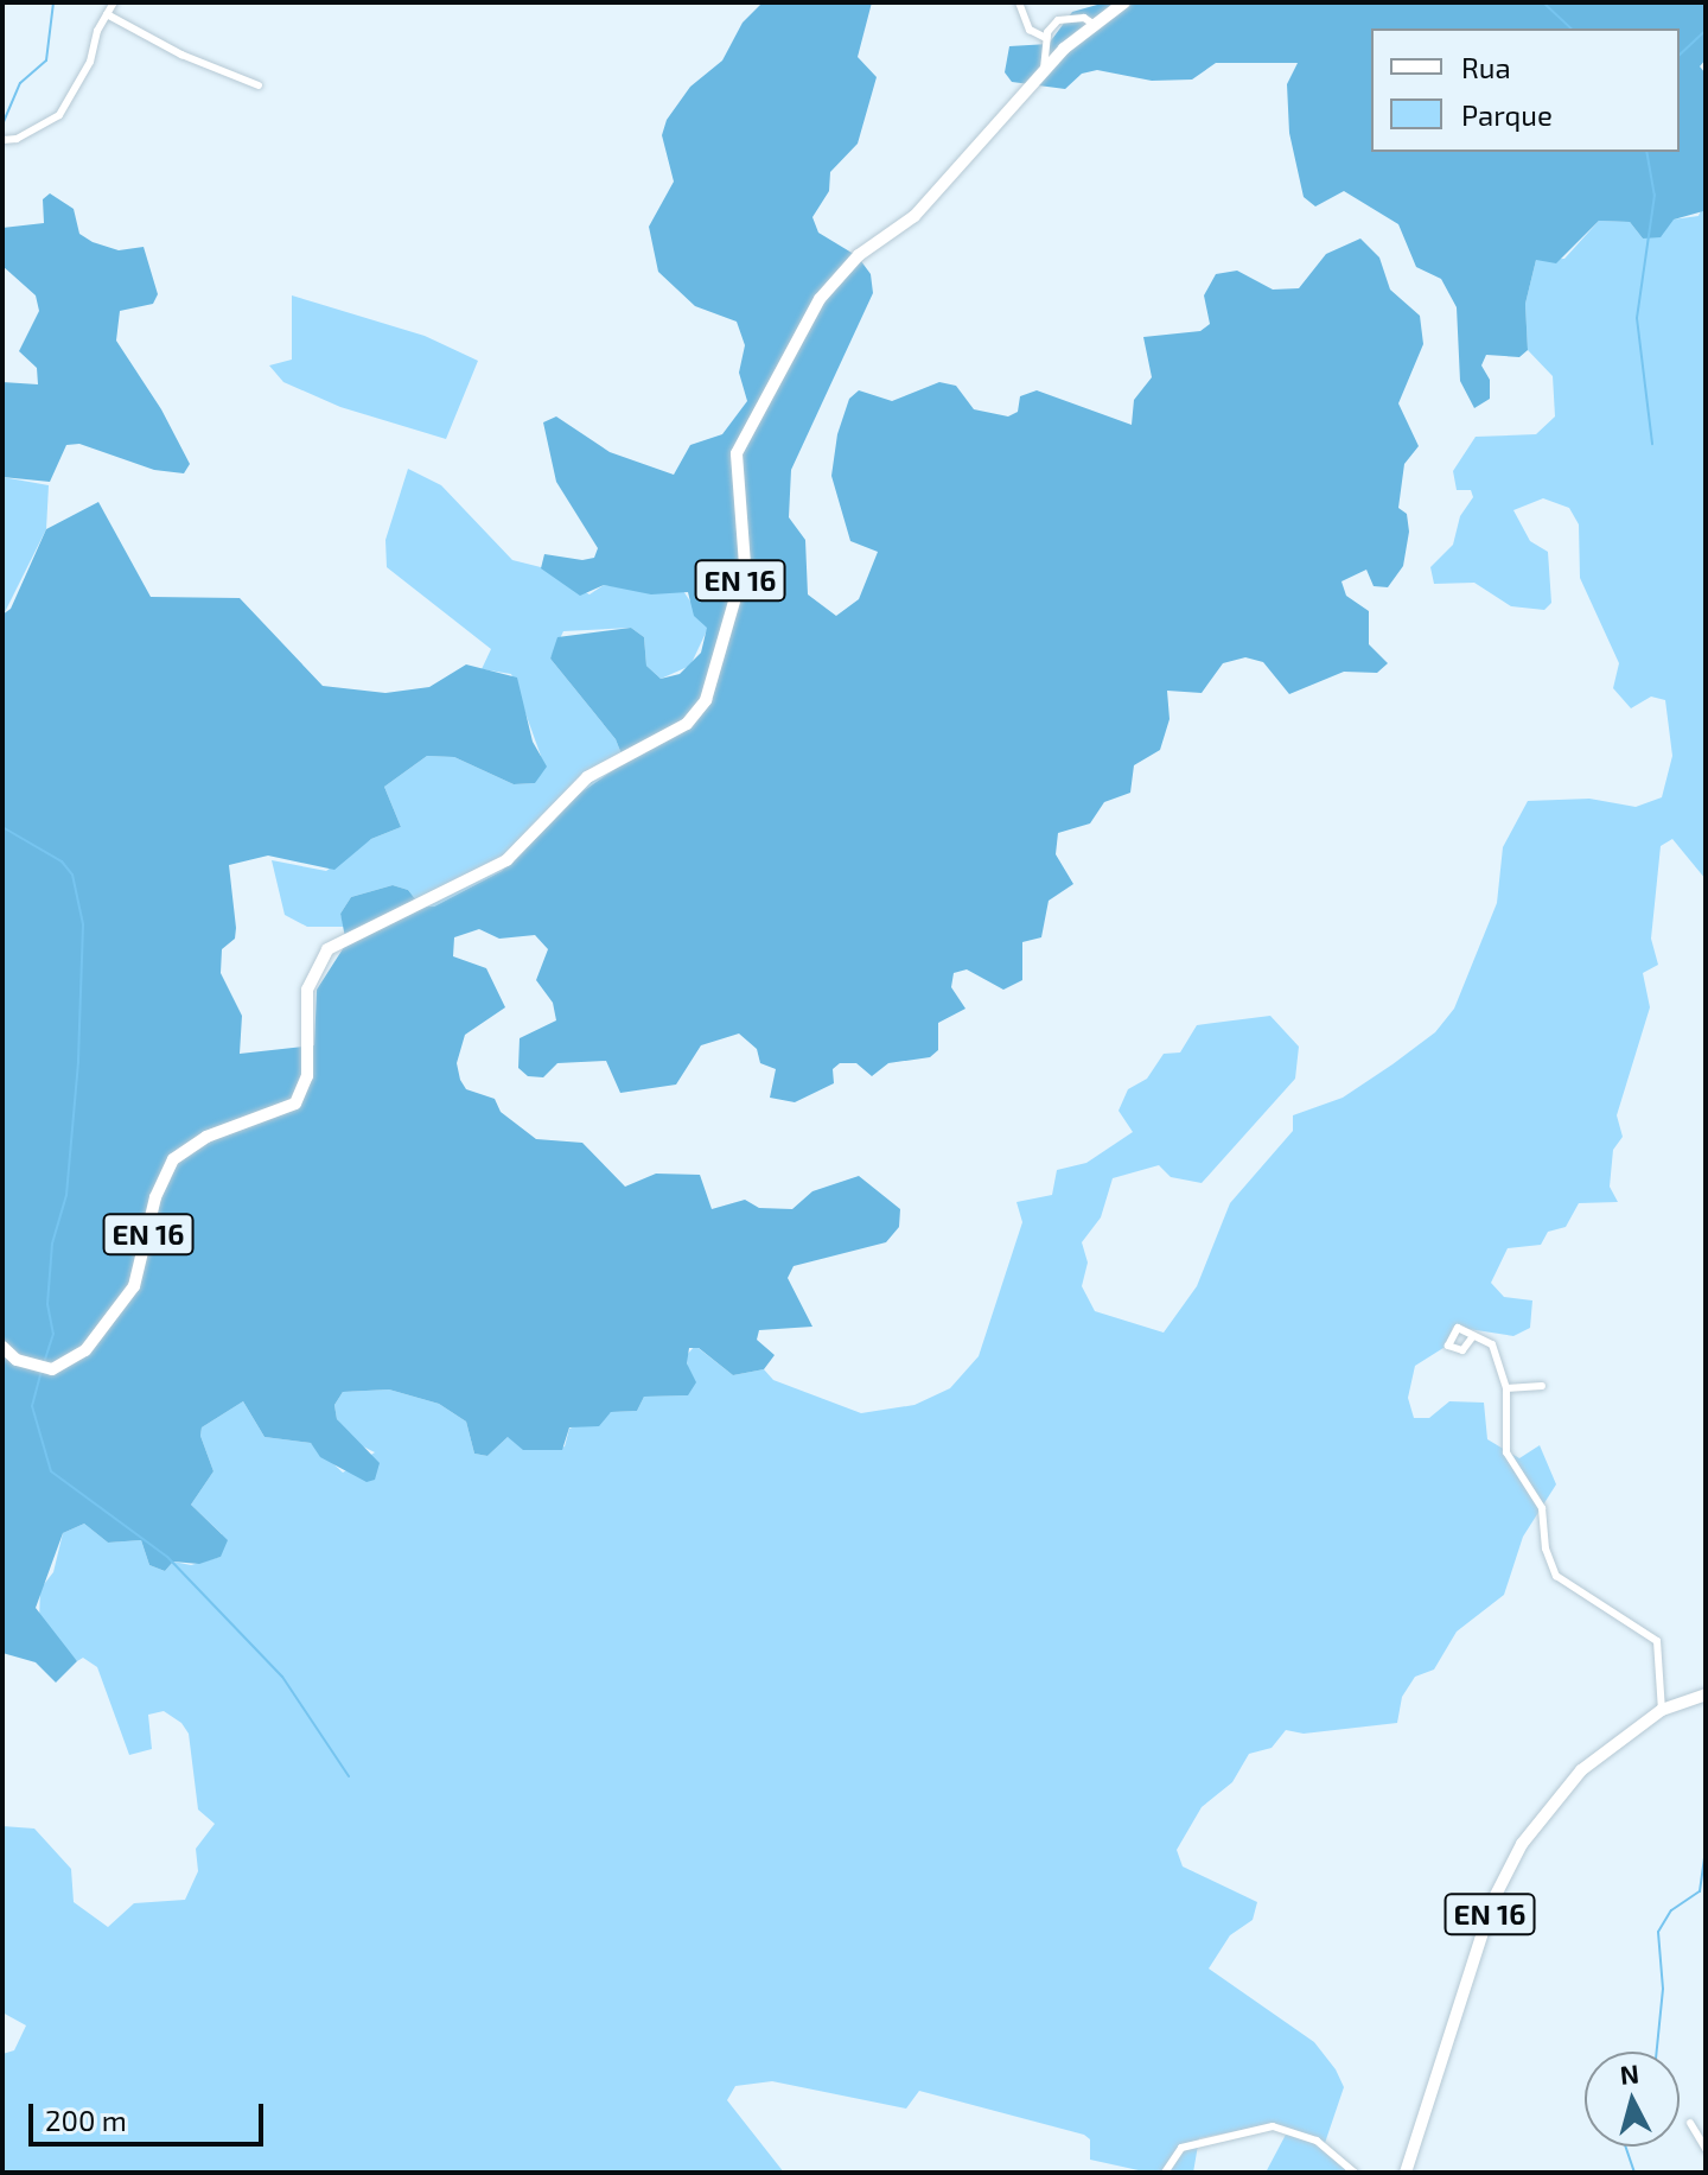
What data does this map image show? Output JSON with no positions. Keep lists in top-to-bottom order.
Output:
{
  "streets": {
    "main road": ["EN 16"]
  },
  "legend": ["Rua", "Parque"],
  "scale_bar": "200 m",
  "north": "top"
}
